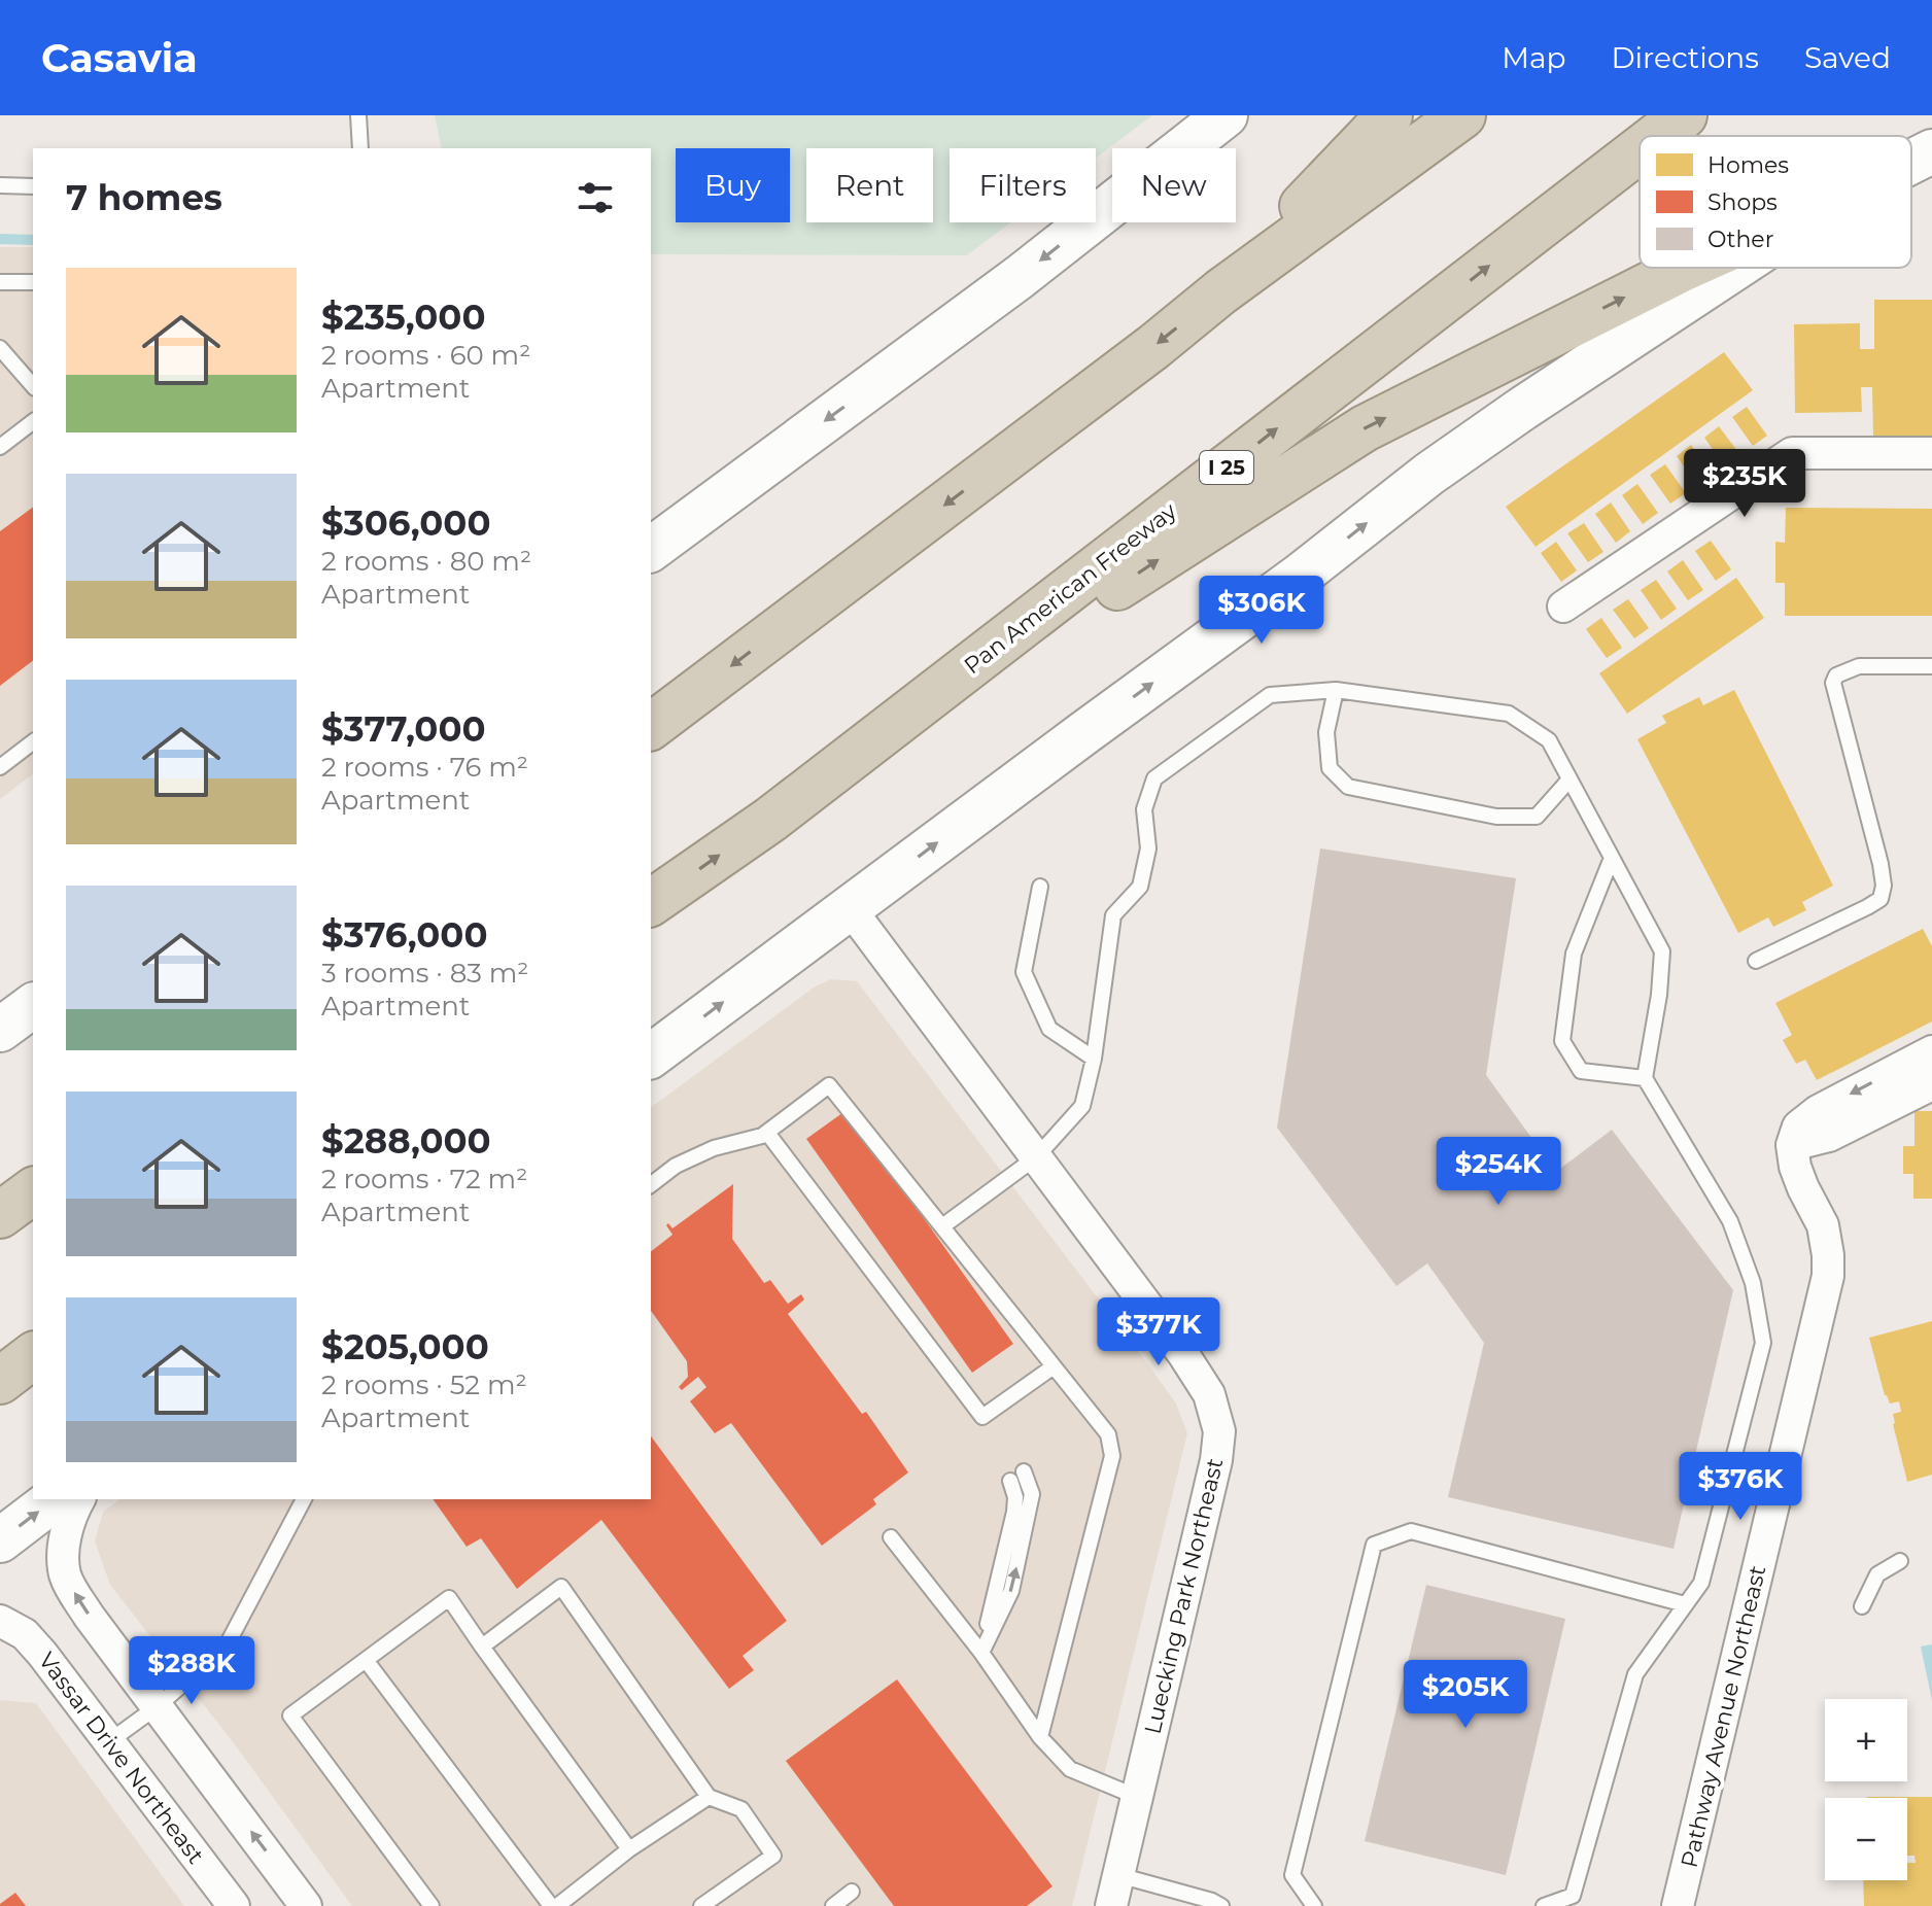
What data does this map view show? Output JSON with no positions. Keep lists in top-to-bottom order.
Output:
{
  "streets": {
    "highway": ["I 25", "Pan American Freeway"],
    "street": ["Luecking Park Northeast", "Pathway Avenue Northeast", "Vassar Drive Northeast"]
  },
  "legend": ["Homes", "Shops", "Other"],
  "page": {
    "header": "Casavia",
    "nav": ["Map", "Directions", "Saved"],
    "chip": [
      "Buy",
      "Rent",
      "Filters",
      "New"
    ],
    "heading": "7 homes",
    "list": [
      {
        "name": "$235,000",
        "note": "2 rooms · 60 m² · Apartment"
      },
      {
        "name": "$306,000",
        "note": "2 rooms · 80 m² · Apartment"
      },
      {
        "name": "$377,000",
        "note": "2 rooms · 76 m² · Apartment"
      },
      {
        "name": "$376,000",
        "note": "3 rooms · 83 m² · Apartment"
      },
      {
        "name": "$288,000",
        "note": "2 rooms · 72 m² · Apartment"
      },
      {
        "name": "$205,000",
        "note": "2 rooms · 52 m² · Apartment"
      }
    ],
    "price": [
      "$235K",
      "$306K",
      "$254K",
      "$377K",
      "$376K",
      "$288K",
      "$205K"
    ],
    "map_buttons": ["+", "−"]
  }
}
